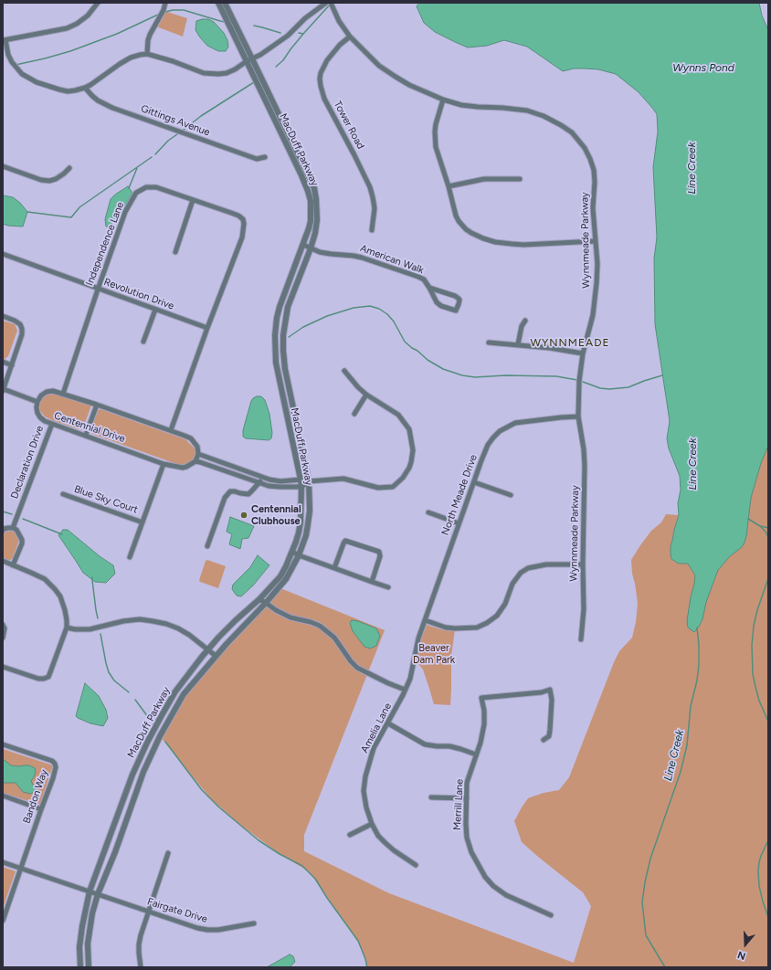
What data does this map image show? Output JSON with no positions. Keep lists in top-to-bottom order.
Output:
{
  "streets": {
    "street": [
      "Gittings Avenue",
      "Tower Road",
      "MacDuff Parkway",
      "Wynnmeade Parkway",
      "Independence Lane",
      "American Walk",
      "Revolution Drive",
      "Centennial Drive",
      "Declaration Drive",
      "North Meade Drive",
      "Blue Sky Court",
      "Amelia Lane",
      "Bandon Way",
      "Merrill Lane",
      "Fairgate Drive"
    ]
  },
  "crossings": [
    ["Tower Road", "Wynnmeade Parkway"],
    ["MacDuff Parkway", "American Walk"],
    ["MacDuff Parkway", "Fairgate Drive"],
    ["Wynnmeade Parkway", "North Meade Drive"],
    ["Independence Lane", "Revolution Drive"],
    ["Centennial Drive", "Declaration Drive"],
    ["North Meade Drive", "Amelia Lane"],
    ["Bandon Way", "Fairgate Drive"]
  ],
  "districts": ["WYNNMEADE"],
  "water": ["Wynns Pond", "Line Creek"],
  "parks": ["Beaver Dam Park"],
  "places": ["Centennial Clubhouse"],
  "north": "bottom"
}
